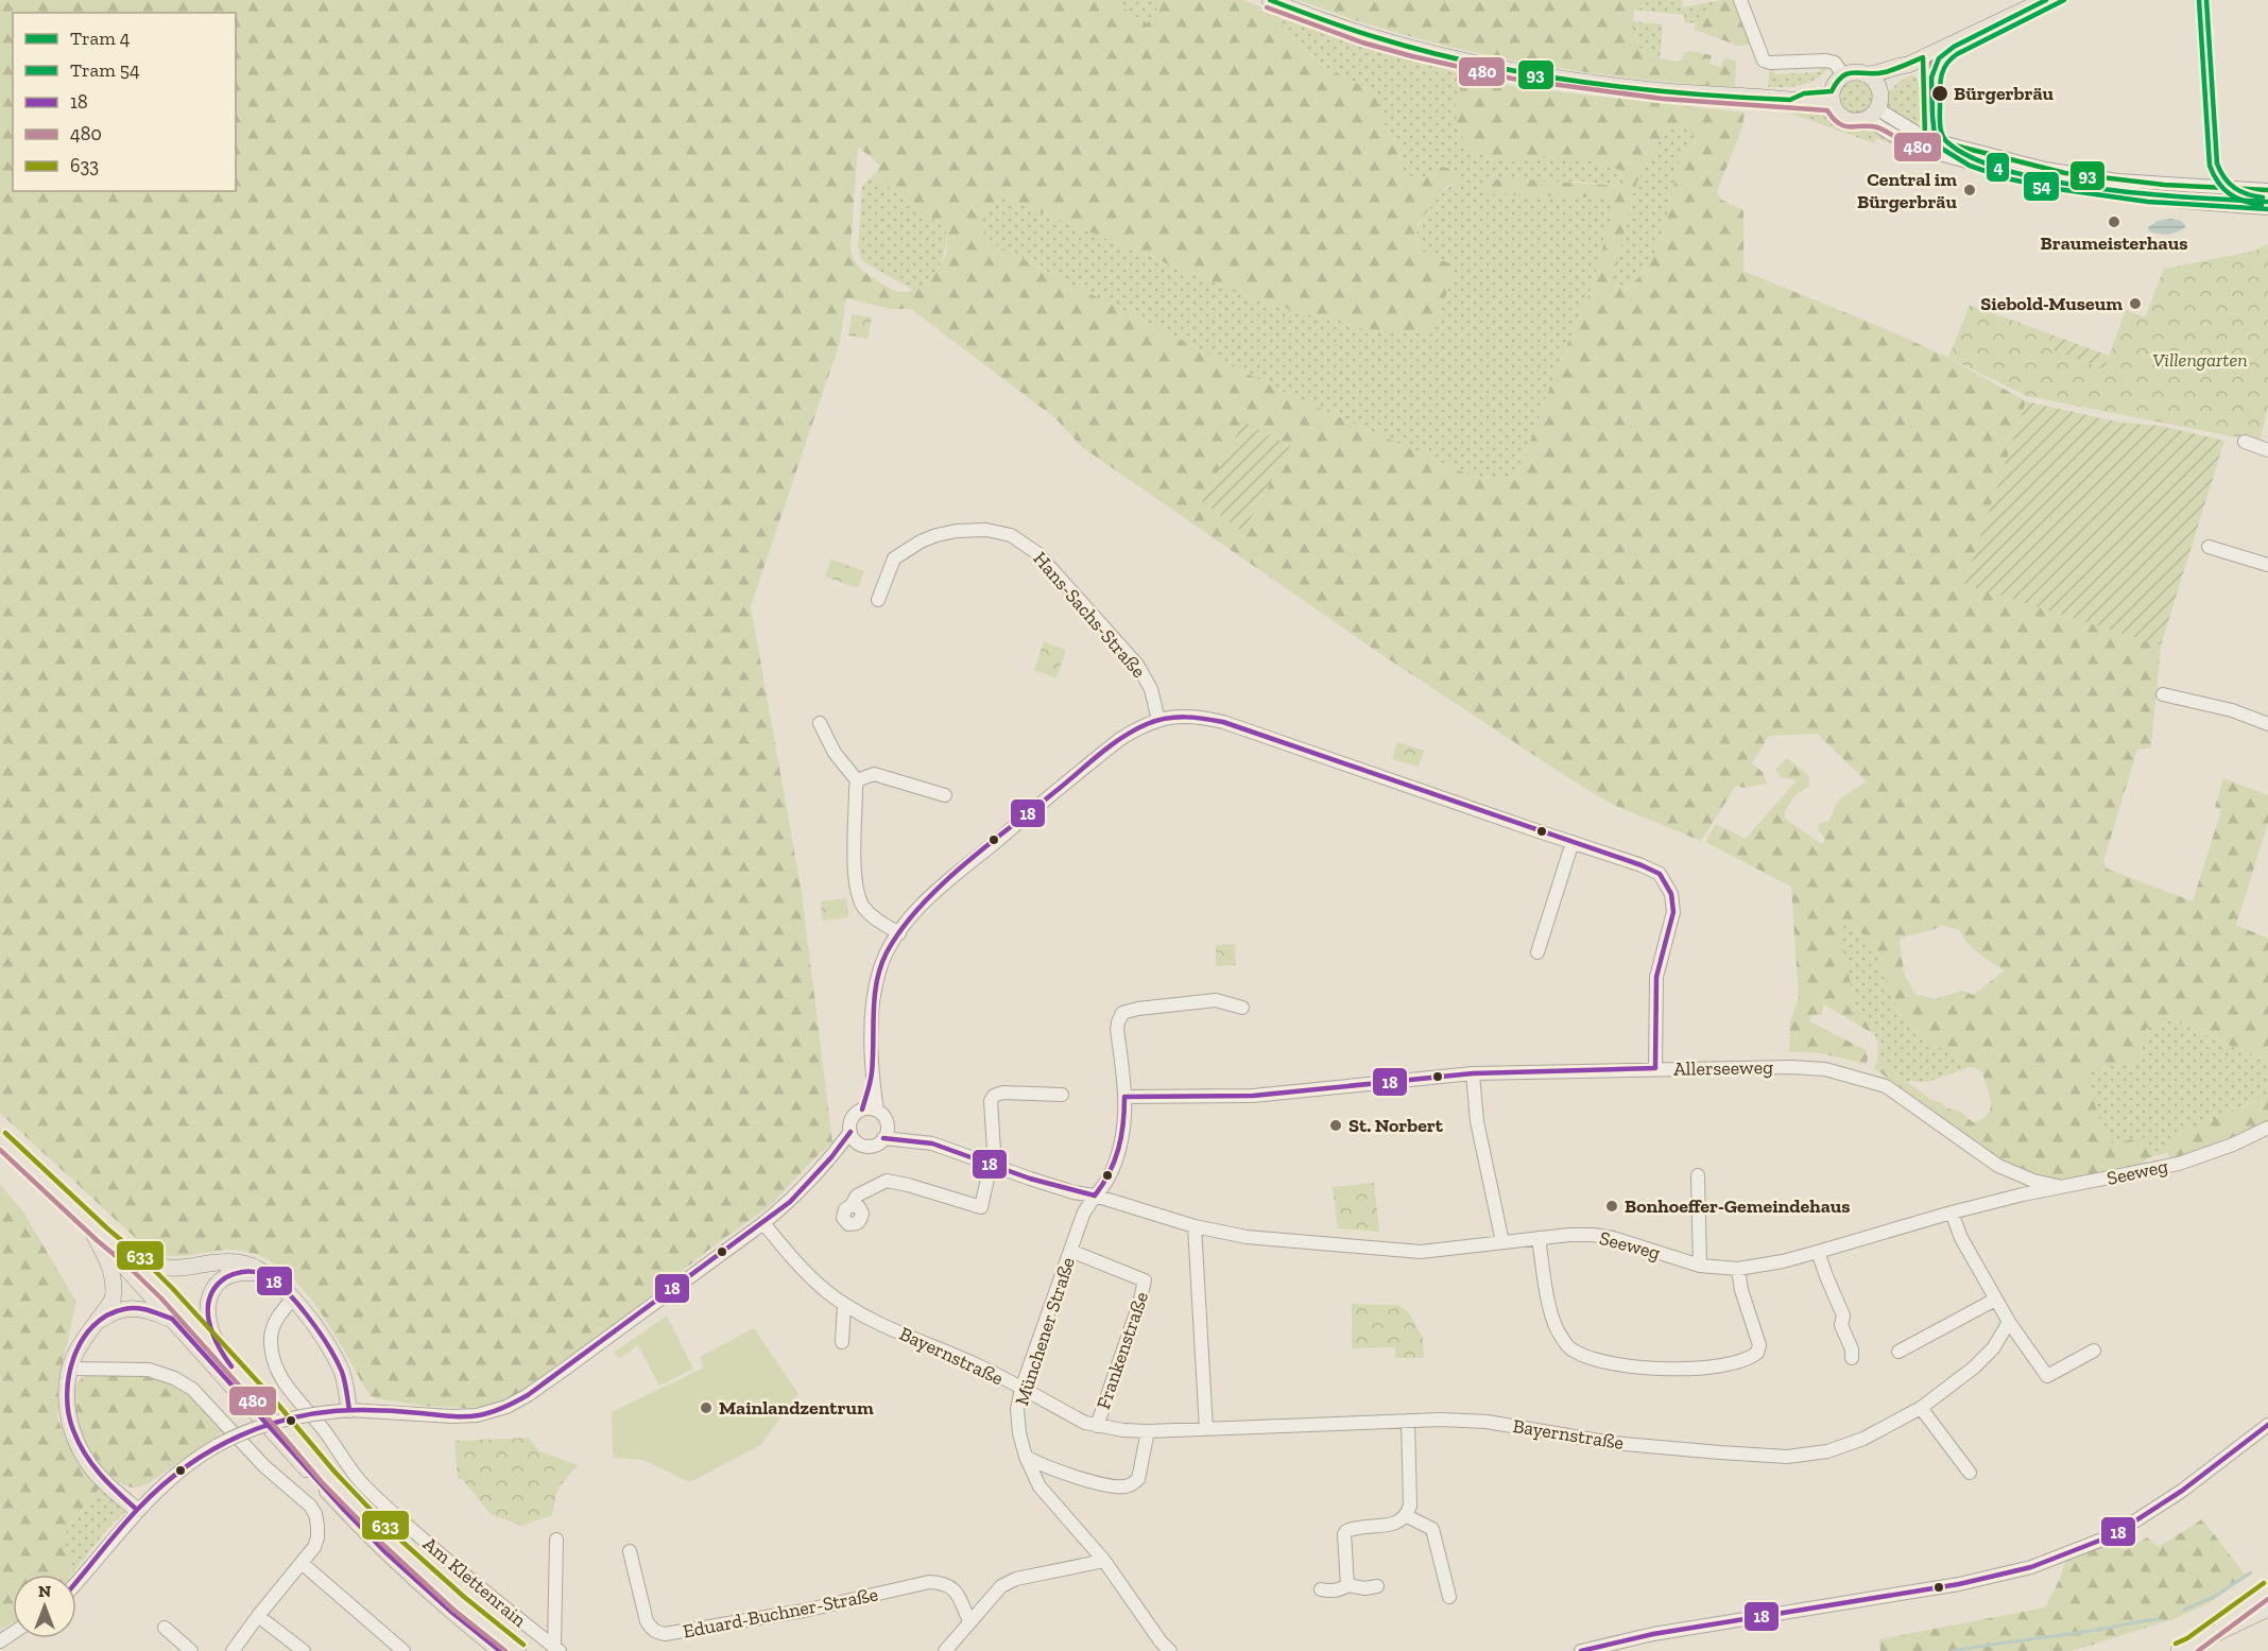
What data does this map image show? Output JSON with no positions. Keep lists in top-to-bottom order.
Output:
{
  "streets": {
    "street": [
      "Hans-Sachs-Straße",
      "Allerseeweg",
      "Seeweg",
      "Münchener Straße",
      "Frankenstraße",
      "Bayernstraße",
      "Am Klettenrain",
      "Eduard-Buchner-Straße"
    ]
  },
  "crossings": [
    ["Allerseeweg", "Seeweg"],
    ["Allerseeweg", "Münchener Straße"],
    ["Seeweg", "Münchener Straße"],
    ["Münchener Straße", "Frankenstraße"],
    ["Münchener Straße", "Bayernstraße"],
    ["Frankenstraße", "Bayernstraße"]
  ],
  "parks": ["Villengarten"],
  "places": [
    "Bürgerbräu",
    "Central im Bürgerbräu",
    "Braumeisterhaus",
    "Siebold-Museum",
    "St. Norbert",
    "Bonhoeffer-Gemeindehaus",
    "Mainlandzentrum"
  ],
  "lines": [
    "tram line 4",
    "tram line 54",
    "transit line 93",
    "transit line 480",
    "transit line 18",
    "transit line 633"
  ],
  "legend": [
    "Tram 4",
    "Tram 54",
    "18",
    "480",
    "633"
  ],
  "north": "top"
}
